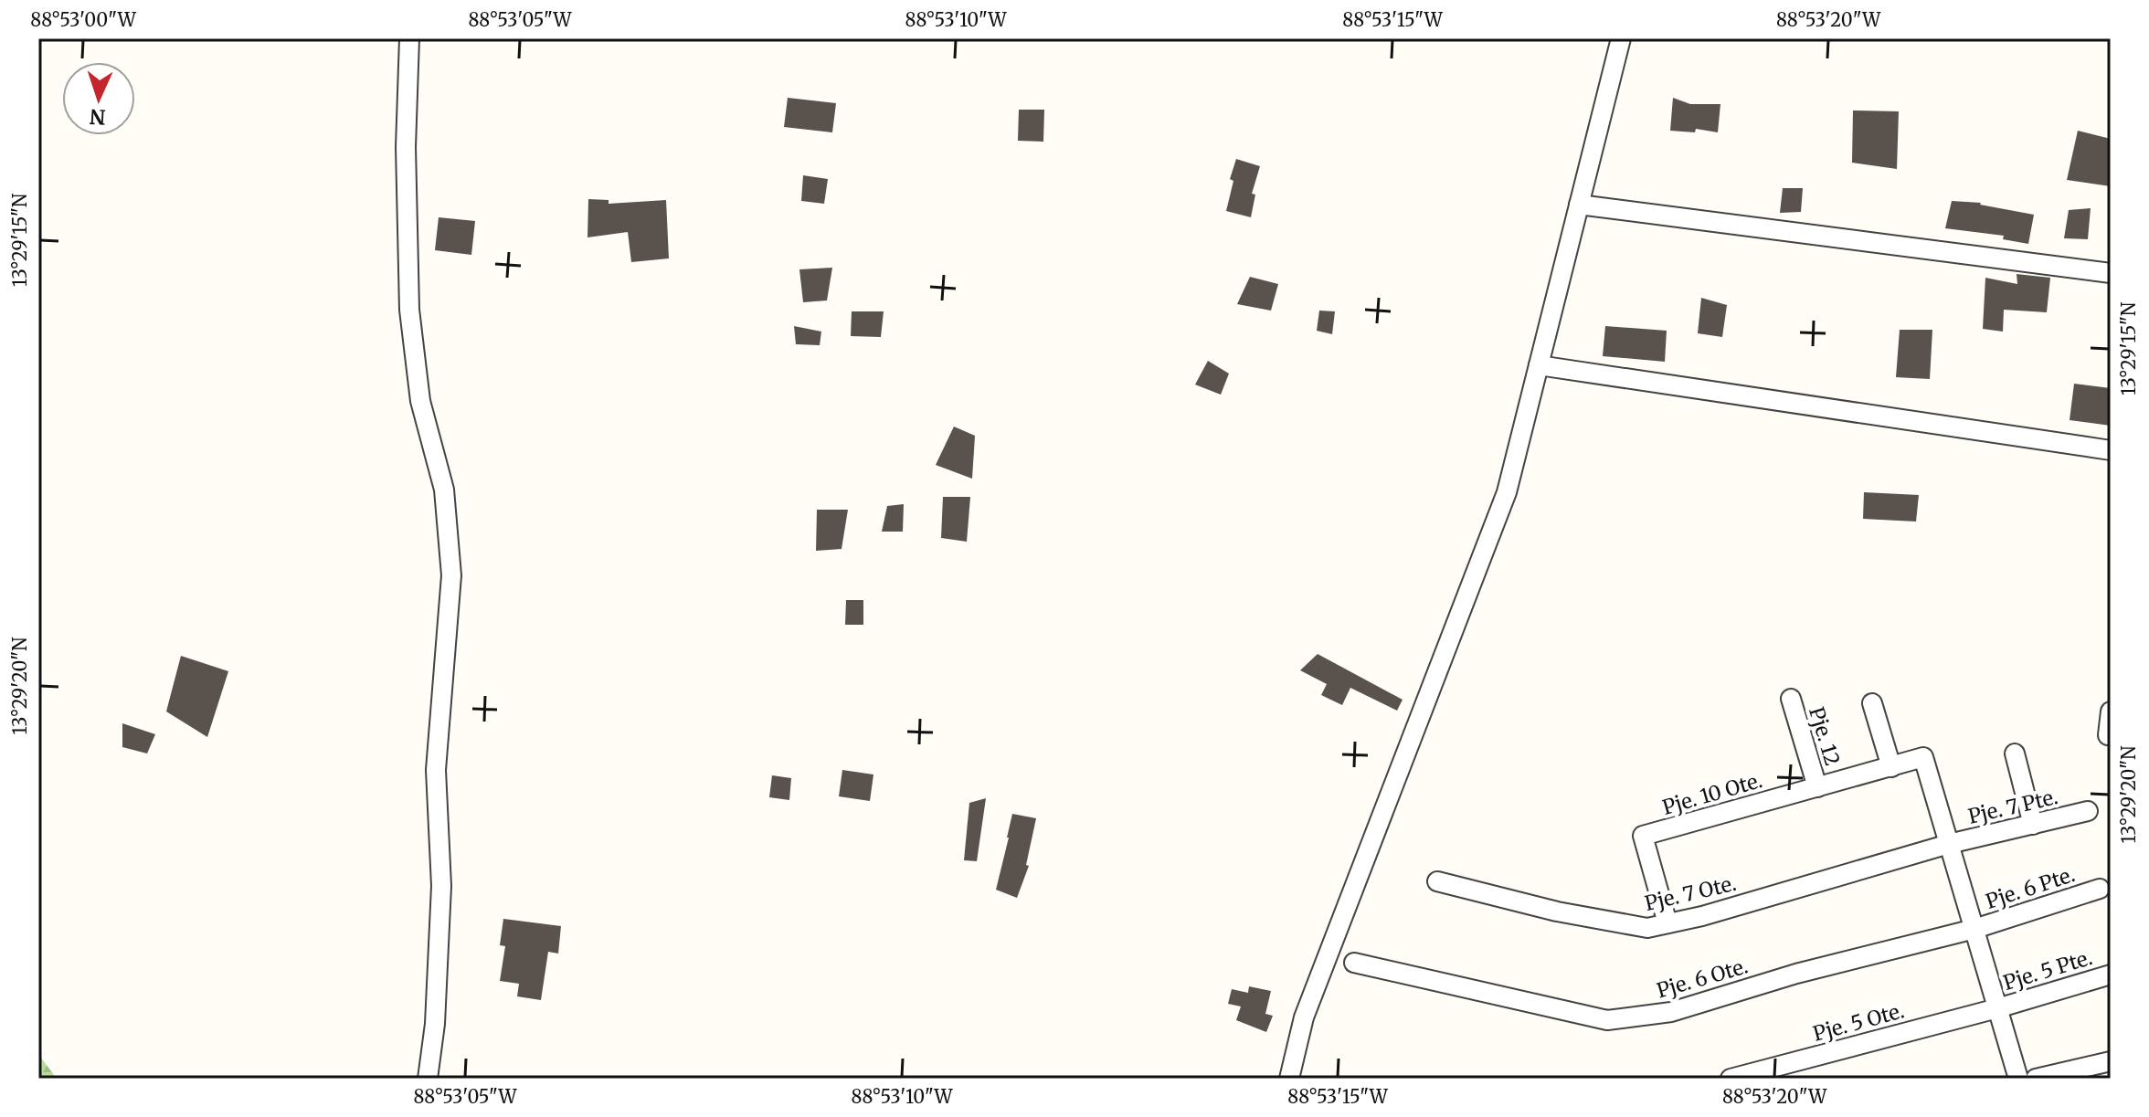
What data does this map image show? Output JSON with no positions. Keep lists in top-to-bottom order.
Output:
{
  "streets": {
    "street": [
      "Pje. 12",
      "Pje. 10 Ote.",
      "Pje. 7 Pte.",
      "Pje. 6 Pte.",
      "Pje. 7 Ote.",
      "Pje. 5 Pte.",
      "Pje. 6 Ote.",
      "Pje. 5 Ote."
    ]
  },
  "crossings": [
    ["Pje. 12", "Pje. 10 Ote."],
    ["Pje. 10 Ote.", "Pje. 7 Pte."],
    ["Pje. 10 Ote.", "Pje. 7 Ote."],
    ["Pje. 7 Pte.", "Pje. 7 Ote."],
    ["Pje. 6 Pte.", "Pje. 6 Ote."],
    ["Pje. 5 Pte.", "Pje. 5 Ote."]
  ],
  "north": "bottom",
  "coordinates": [
    "88°53'00\"W",
    "88°53'05\"W",
    "88°53'10\"W",
    "88°53'15\"W",
    "88°53'20\"W",
    "13°29'15\"N",
    "13°29'20\"N"
  ]
}
